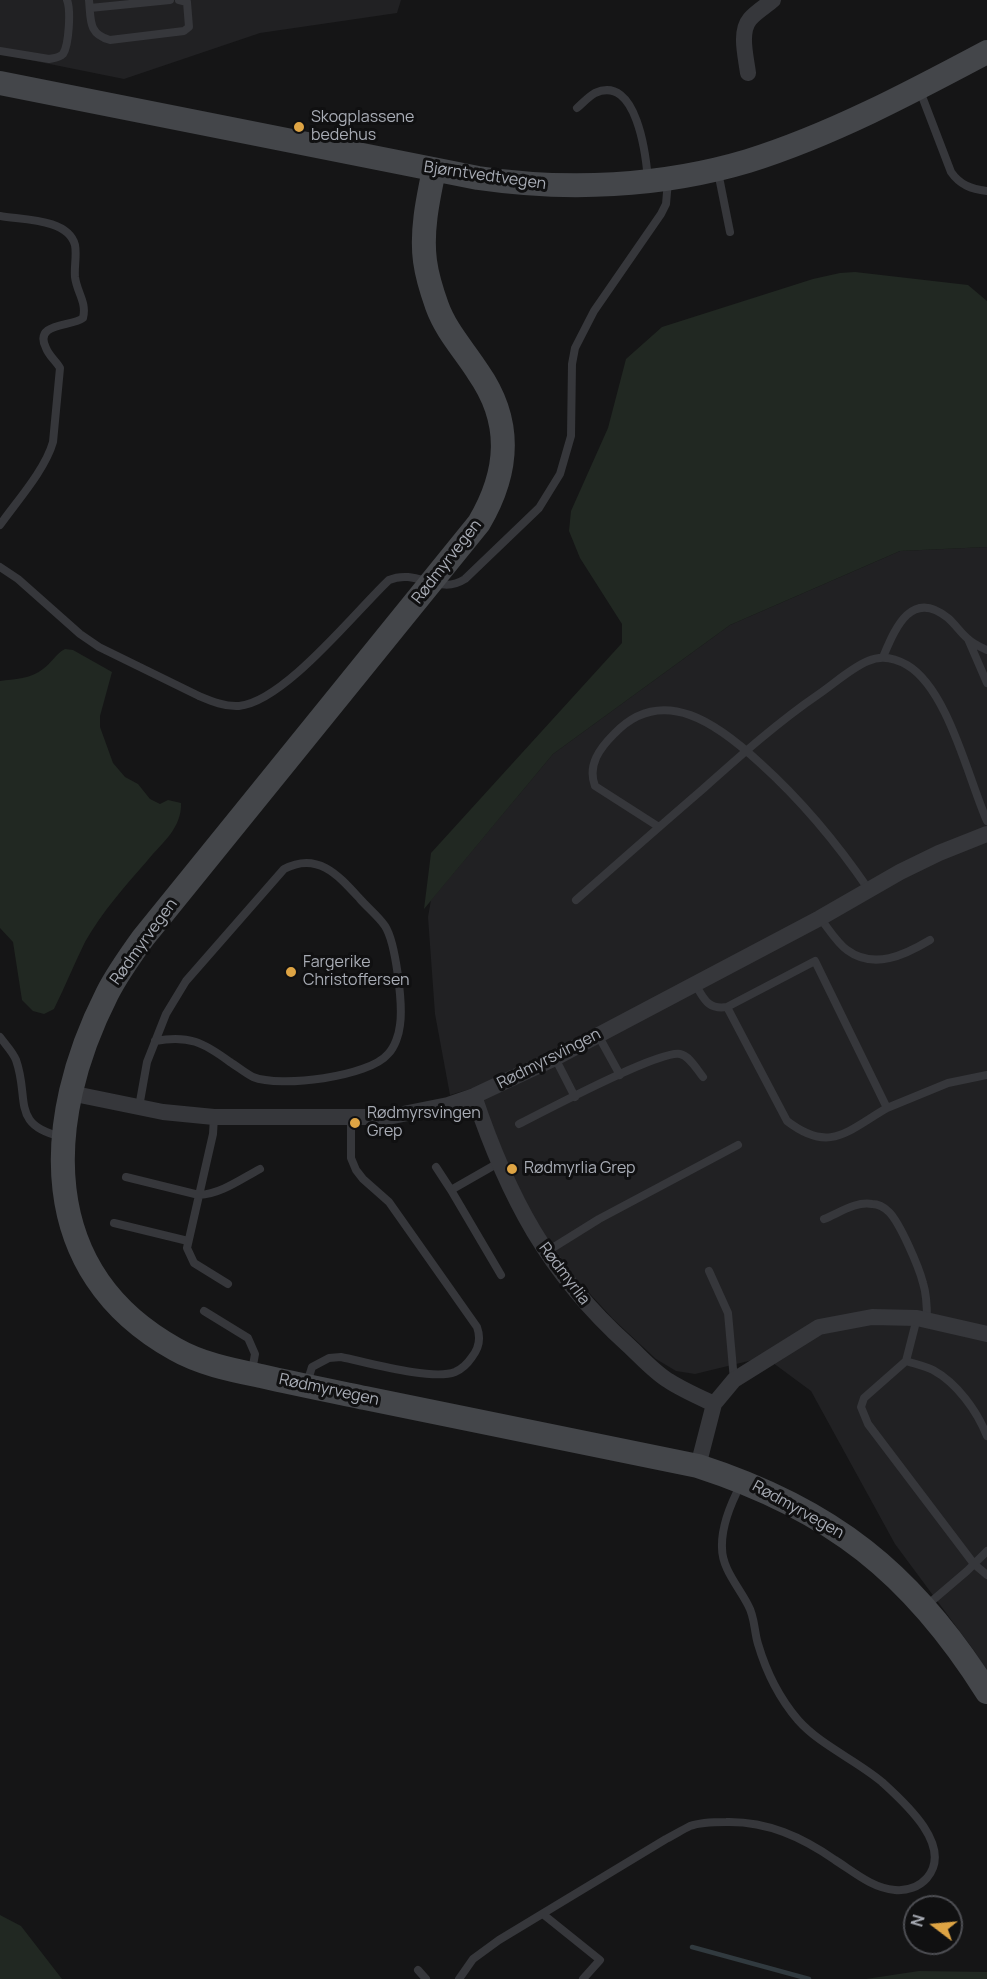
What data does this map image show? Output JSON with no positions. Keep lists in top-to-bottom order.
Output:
{
  "streets": {
    "street": [
      "Bjørntvedtvegen",
      "Rødmyrvegen",
      "Rødmyrsvingen",
      "Rødmyrlia"
    ]
  },
  "crossings": [
    ["Bjørntvedtvegen", "Rødmyrvegen"],
    ["Rødmyrvegen", "Rødmyrsvingen"],
    ["Rødmyrsvingen", "Rødmyrlia"]
  ],
  "places": [
    "Skogplassene bedehus",
    "Fargerike Christoffersen",
    "Rødmyrsvingen Grep",
    "Rødmyrlia Grep"
  ],
  "north": "left"
}
